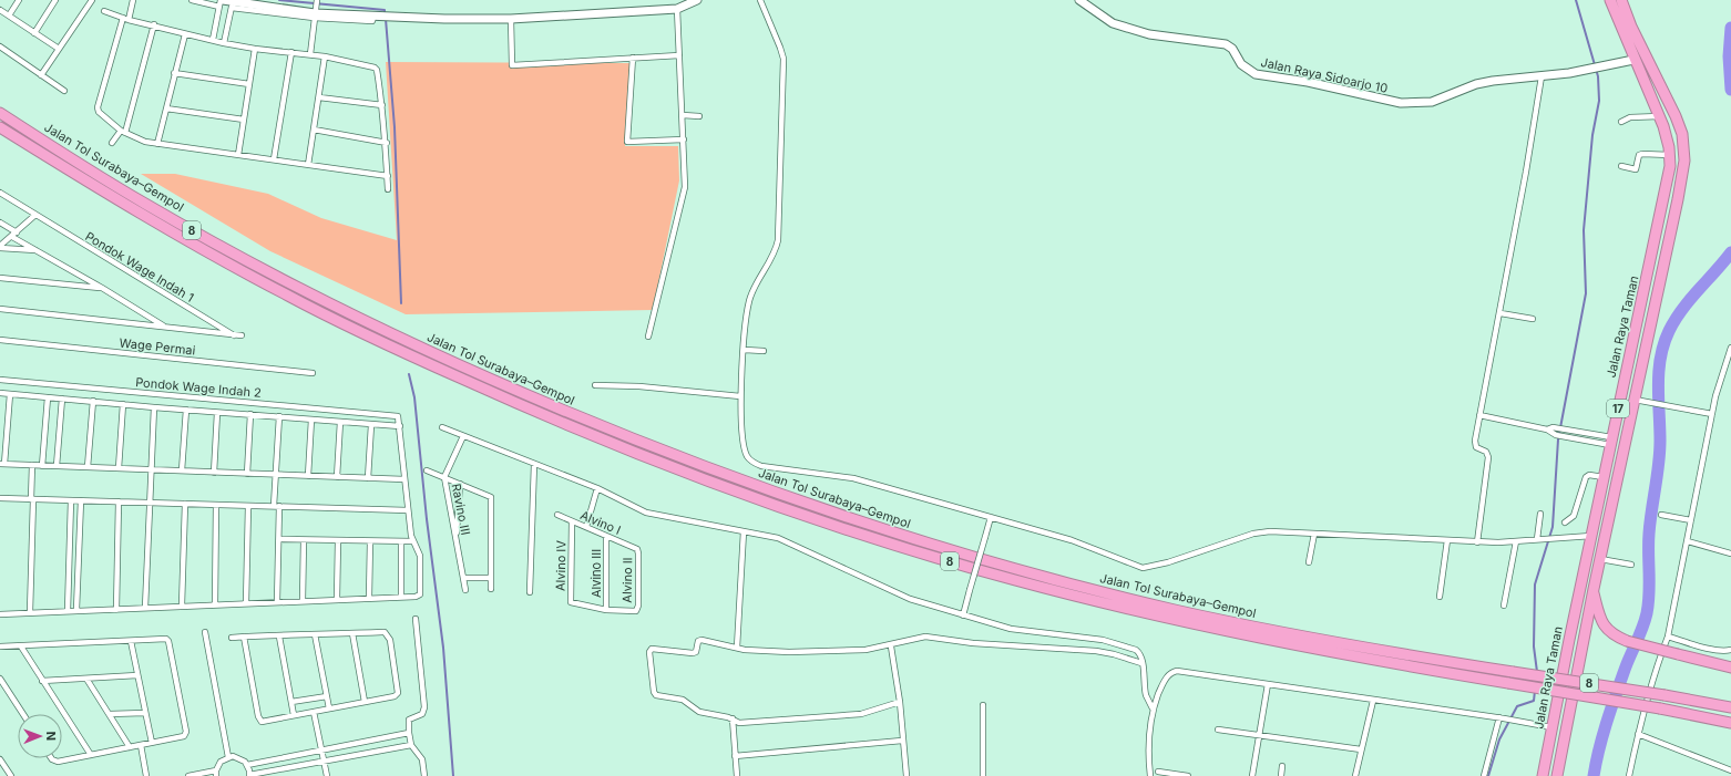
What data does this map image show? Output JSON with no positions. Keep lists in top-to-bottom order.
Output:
{
  "streets": {
    "highway": [
      "Jalan Tol Surabaya–Gempol",
      "8",
      "Jalan Raya Taman",
      "17"
    ],
    "street": [
      "Jalan Raya Sidoarjo 10",
      "Pondok Wage Indah 1",
      "Wage Permai",
      "Pondok Wage Indah 2",
      "Ravino III",
      "Alvino I",
      "Alvino IV",
      "Alvino III",
      "Alvino II"
    ]
  },
  "crossings": [
    ["Jalan Raya Sidoarjo 10", "Jalan Raya Taman"],
    ["Alvino I", "Alvino IV"],
    ["Alvino I", "Alvino III"],
    ["Alvino I", "Alvino II"],
    ["Alvino IV", "Alvino III"],
    ["Alvino IV", "Alvino II"],
    ["Alvino III", "Alvino II"]
  ],
  "north": "right"
}
